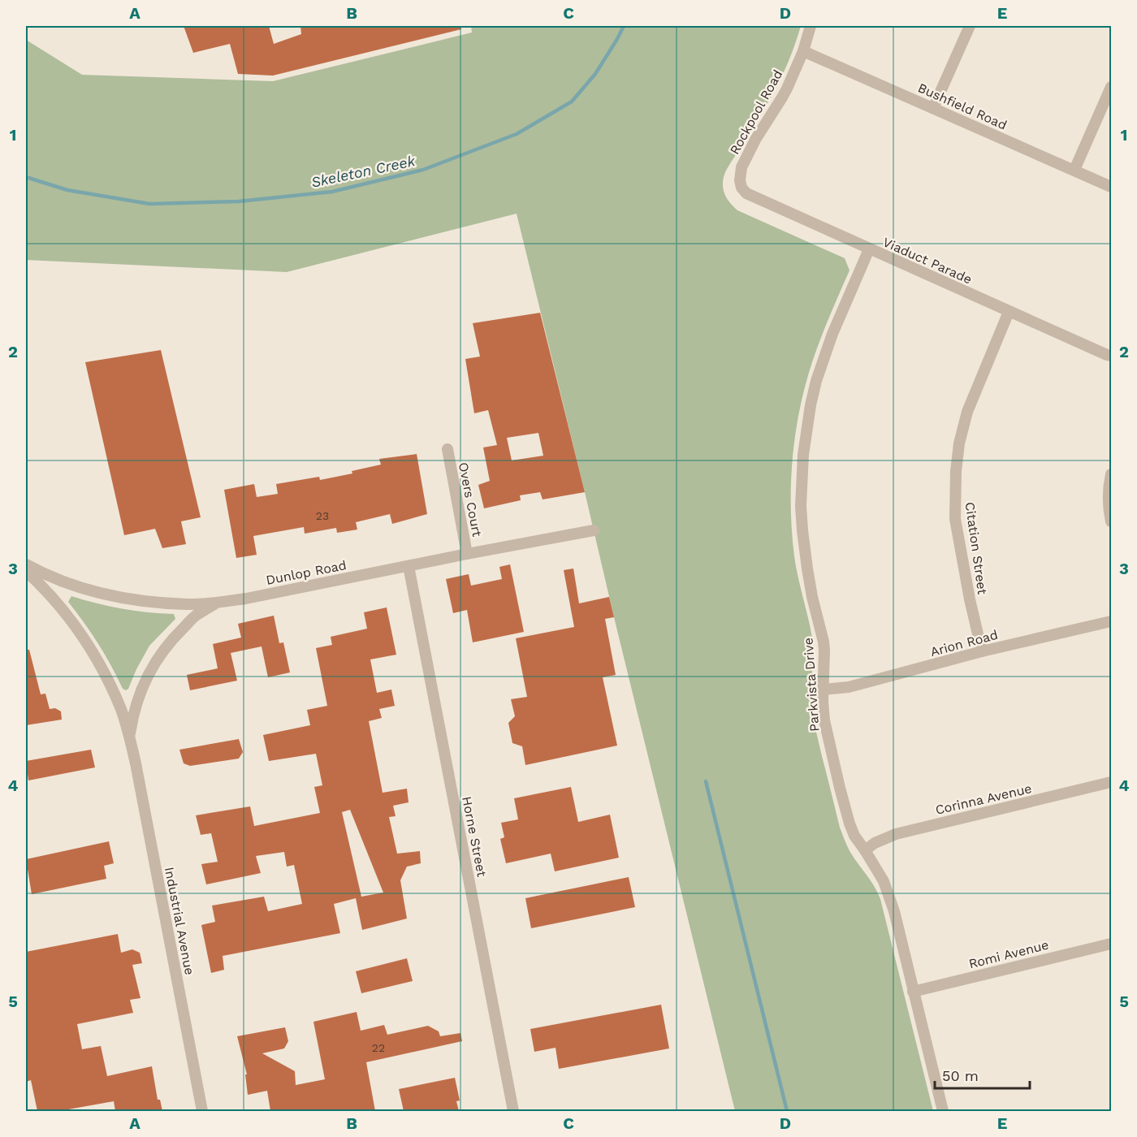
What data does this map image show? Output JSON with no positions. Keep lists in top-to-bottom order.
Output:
{
  "streets": {
    "street": [
      "Bushfield Road",
      "Rockpool Road",
      "Viaduct Parade",
      "Overs Court",
      "Citation Street",
      "Dunlop Road",
      "Arion Road",
      "Parkvista Drive",
      "Corinna Avenue",
      "Horne Street",
      "Industrial Avenue",
      "Romi Avenue"
    ]
  },
  "crossings": [
    ["Bushfield Road", "Rockpool Road"],
    ["Rockpool Road", "Viaduct Parade"],
    ["Viaduct Parade", "Citation Street"],
    ["Viaduct Parade", "Parkvista Drive"],
    ["Overs Court", "Dunlop Road"],
    ["Citation Street", "Arion Road"],
    ["Dunlop Road", "Horne Street"],
    ["Dunlop Road", "Industrial Avenue"],
    ["Arion Road", "Parkvista Drive"],
    ["Parkvista Drive", "Corinna Avenue"],
    ["Parkvista Drive", "Romi Avenue"]
  ],
  "water": ["Skeleton Creek"],
  "house_numbers": ["23", "22"],
  "scale_bar": "50 m",
  "grid": {
    "columns": [
      "A",
      "B",
      "C",
      "D",
      "E"
    ],
    "rows": [
      "1",
      "2",
      "3",
      "4",
      "5"
    ]
  }
}
